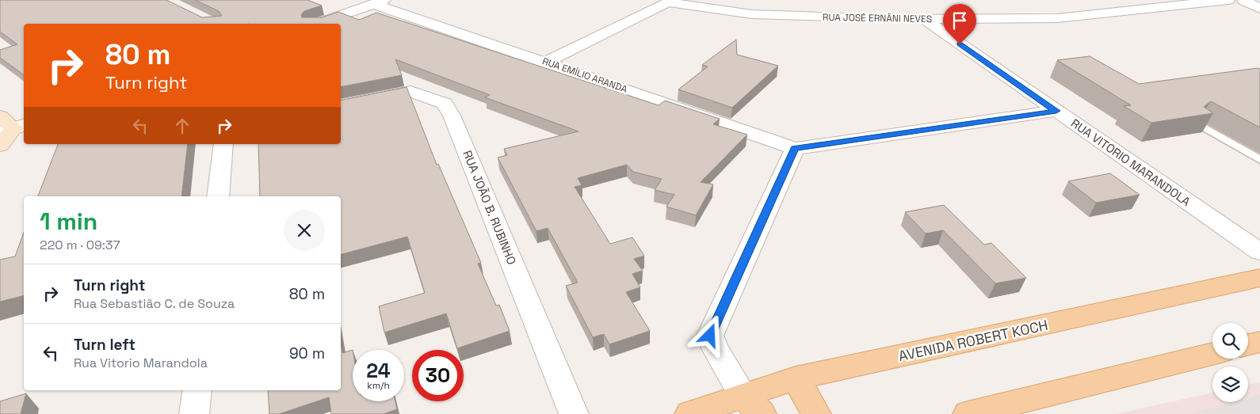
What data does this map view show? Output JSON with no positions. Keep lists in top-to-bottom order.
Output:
{
  "streets": {
    "main road": ["AVENIDA ROBERT KOCH"],
    "street": [
      "RUA JOSÉ ERNÂNI NEVES",
      "RUA EMÍLIO ARANDA",
      "RUA VITORIO MARANDOLA",
      "RUA JOÃO B. RUBINHO"
    ]
  },
  "crossings": [
    ["RUA JOSÉ ERNÂNI NEVES", "RUA VITORIO MARANDOLA"]
  ],
  "page": {
    "turn": ["80 m", "Turn right"],
    "heading": ["1 min", "220 m · 09:37"],
    "list": [
      {
        "name": "Turn right",
        "note": "Rua Sebastião C. de Souza",
        "value": "80 m"
      },
      {
        "name": "Turn left",
        "note": "Rua Vitorio Marandola",
        "value": "90 m"
      }
    ],
    "speed": "24 km/h",
    "limit": "30"
  }
}
